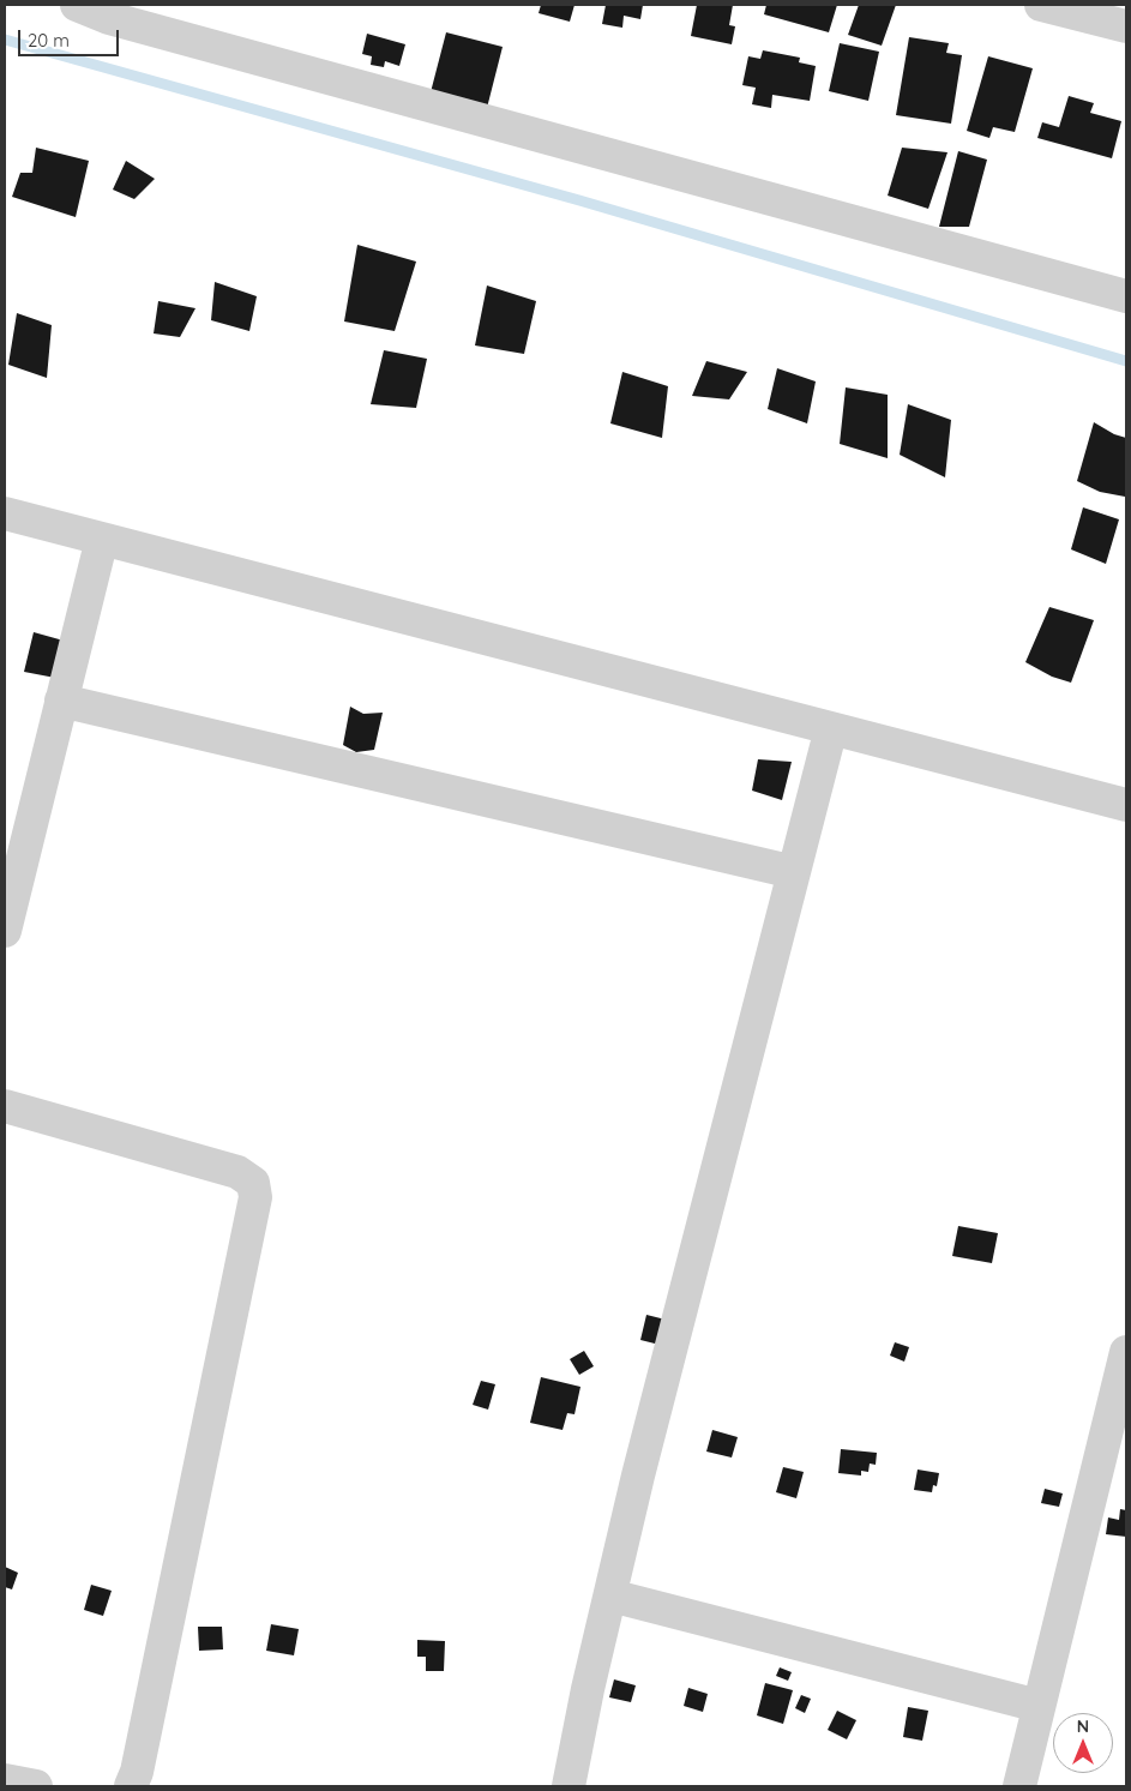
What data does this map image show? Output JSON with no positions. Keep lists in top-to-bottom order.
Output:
{
  "scale_bar": "20 m",
  "north": "top"
}
